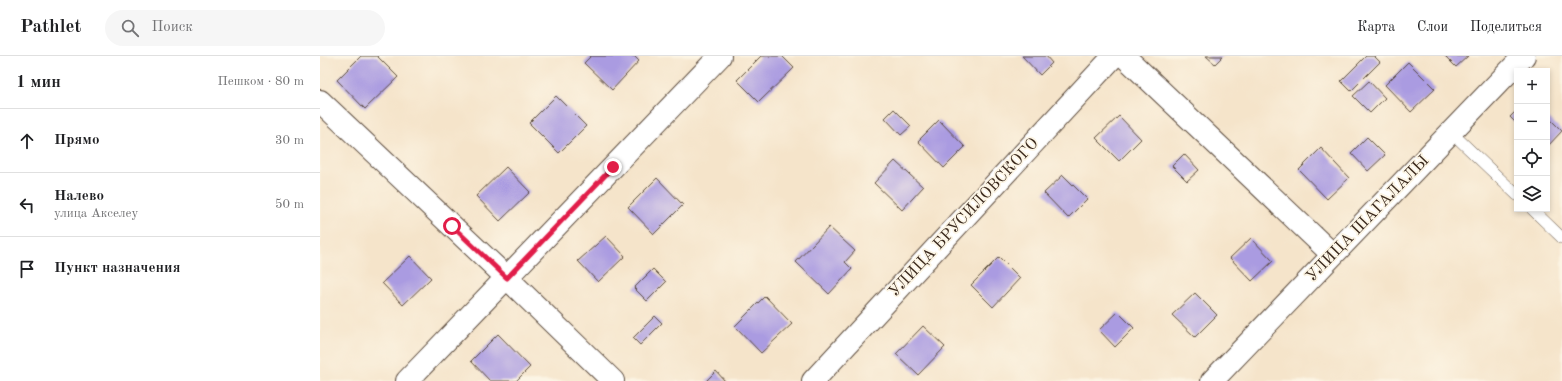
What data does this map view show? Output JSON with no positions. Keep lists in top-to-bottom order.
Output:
{
  "streets": {
    "street": ["УЛИЦА БРУСИЛОВСКОГО", "УЛИЦА ШАГАЛАЛЫ"]
  },
  "page": {
    "header": "Pathlet",
    "search": "Поиск",
    "nav": ["Карта", "Слои", "Поделиться"],
    "heading": ["1 мин", "Пешком · 80 m"],
    "map_buttons": ["+", "−"],
    "list": [
      ["Прямо", "30 m"],
      ["Налево", "улица Акселеу", "50 m"],
      "Пункт назначения"
    ]
  }
}
